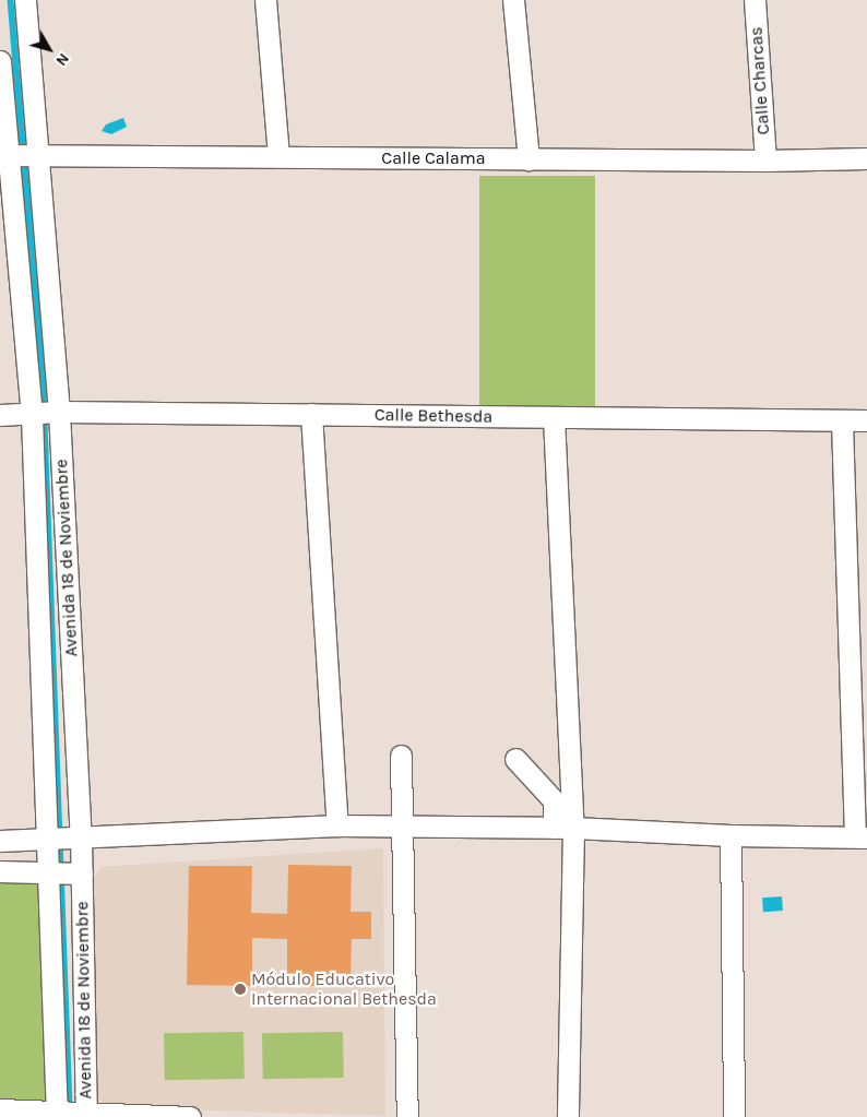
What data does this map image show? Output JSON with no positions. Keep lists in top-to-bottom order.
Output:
{
  "streets": {
    "street": [
      "Calle Charcas",
      "Calle Calama",
      "Calle Bethesda",
      "Avenida 18 de Noviembre"
    ]
  },
  "crossings": [
    ["Calle Charcas", "Calle Calama"],
    ["Calle Calama", "Avenida 18 de Noviembre"],
    ["Calle Bethesda", "Avenida 18 de Noviembre"]
  ],
  "places": ["Módulo Educativo Internacional Bethesda"],
  "north": "bottom right"
}
